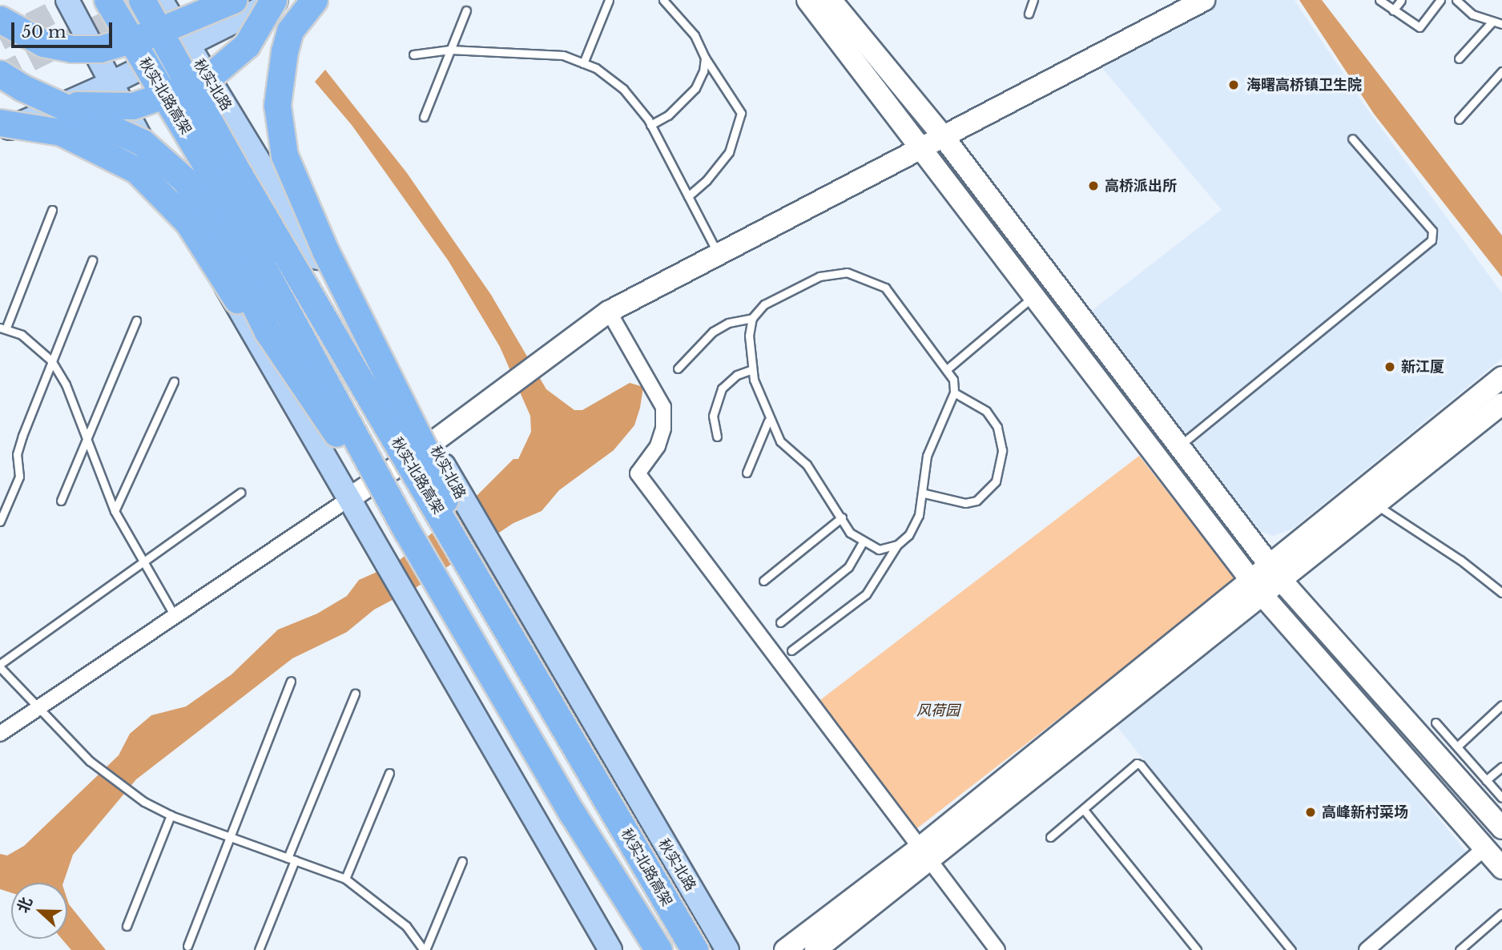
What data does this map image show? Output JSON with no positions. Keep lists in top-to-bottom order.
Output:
{
  "streets": {
    "highway": ["秋实北路高架"],
    "main road": ["秋实北路"]
  },
  "parks": ["风荷园"],
  "places": [
    "海曙高桥镇卫生院",
    "高桥派出所",
    "新江厦",
    "高峰新村菜场"
  ],
  "scale_bar": "50 m",
  "north": "left"
}
